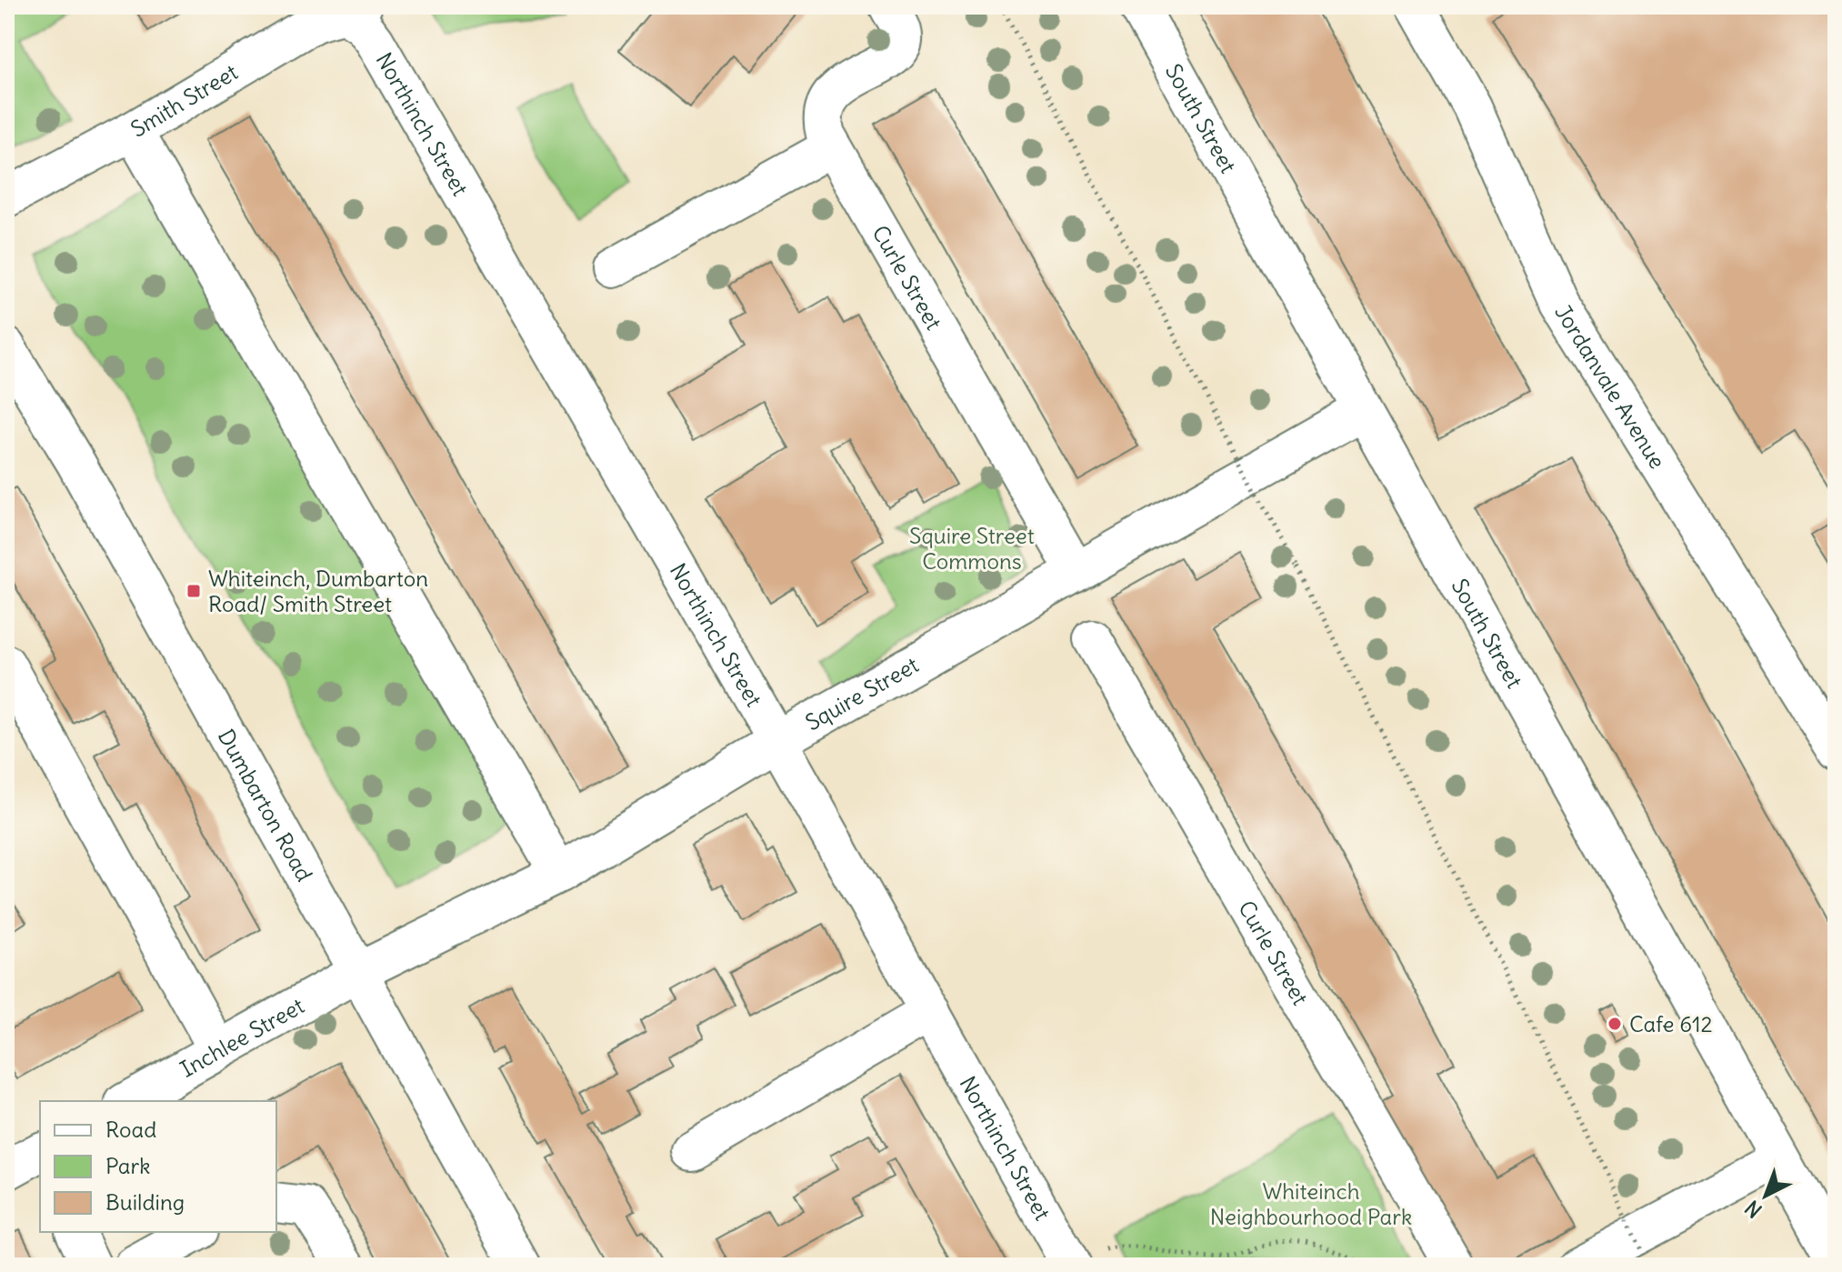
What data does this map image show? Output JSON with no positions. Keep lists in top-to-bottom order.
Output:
{
  "streets": {
    "street": [
      "Smith Street",
      "South Street",
      "Northinch Street",
      "Curle Street",
      "Jordanvale Avenue",
      "Squire Street",
      "Dumbarton Road",
      "Inchlee Street"
    ]
  },
  "crossings": [
    ["Smith Street", "Northinch Street"],
    ["South Street", "Squire Street"],
    ["Northinch Street", "Squire Street"],
    ["Curle Street", "Squire Street"],
    ["Squire Street", "Dumbarton Road"],
    ["Squire Street", "Inchlee Street"],
    ["Dumbarton Road", "Inchlee Street"]
  ],
  "parks": ["Squire Street Commons", "Whiteinch Neighbourhood Park"],
  "places": {
    "transit": ["Whiteinch, Dumbarton Road/ Smith Street"],
    "other": ["Cafe 612"]
  },
  "legend": ["Road", "Park", "Building"],
  "north": "bottom left"
}
